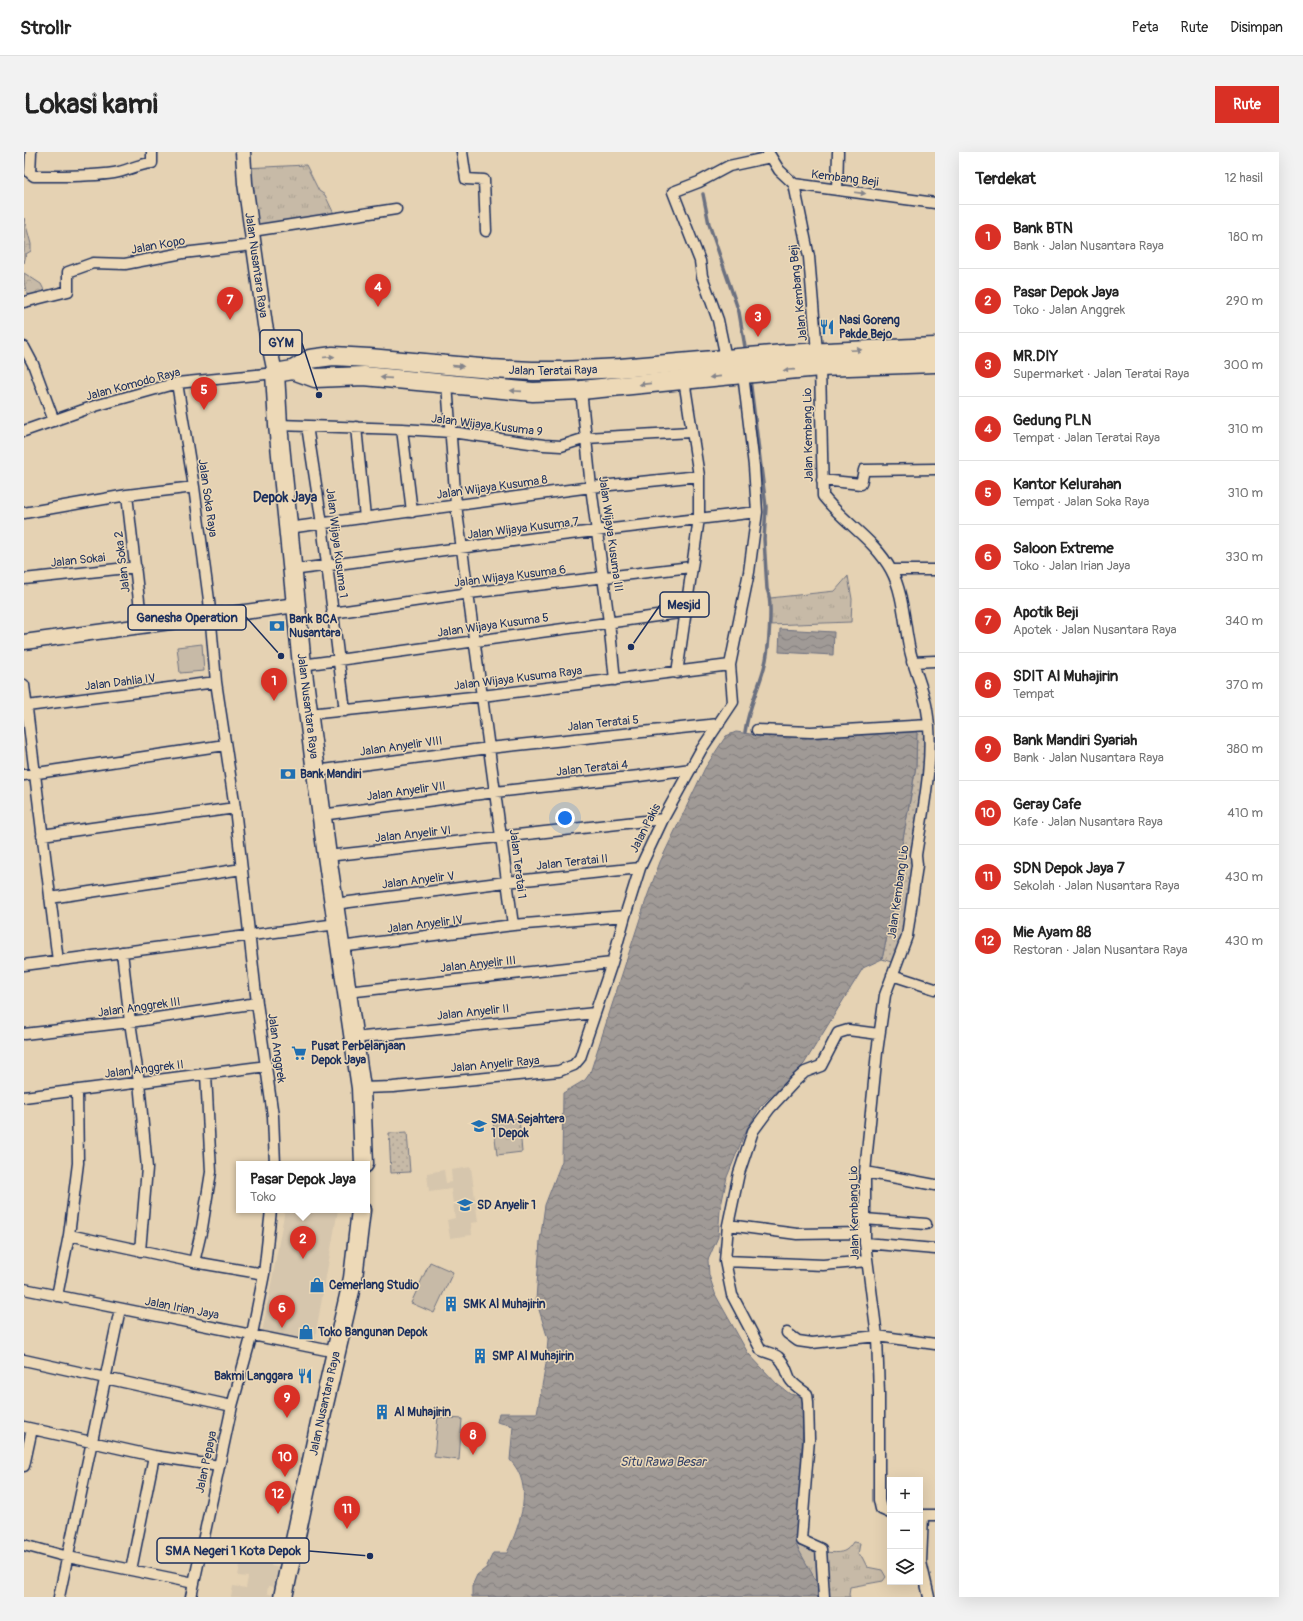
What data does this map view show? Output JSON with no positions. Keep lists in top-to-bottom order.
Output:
{
  "streets": {
    "highway": ["Jalan Nusantara Raya", "Jalan Teratai Raya"],
    "street": [
      "Kembang Beji",
      "Jalan Kopo",
      "Jalan Kembang Beji",
      "Jalan Komodo Raya",
      "Jalan Wijaya Kusuma 9",
      "Jalan Kembang Lio",
      "Jalan Wijaya Kusuma 8",
      "Jalan Soka Raya",
      "Jalan Wijaya Kusuma 7",
      "Jalan Wijaya Kusuma III",
      "Jalan Wijaya Kusuma 1",
      "Jalan Sokai",
      "Jalan Soka 2",
      "Jalan Wijaya Kusuma 6",
      "Jalan Wijaya Kusuma 5",
      "Jalan Wijaya Kusuma Raya",
      "Jalan Dahlia IV",
      "Jalan Teratai 5",
      "Jalan Anyelir VIII",
      "Jalan Teratai 4",
      "Jalan Anyelir VII",
      "Jalan Pakis",
      "Jalan Anyelir VI",
      "Jalan Teratai II",
      "Jalan Teratai 1",
      "Jalan Anyelir V",
      "Jalan Anyelir IV",
      "Jalan Anyelir III",
      "Jalan Anggrek III",
      "Jalan Anyelir II",
      "Jalan Anggrek",
      "Jalan Anyelir Raya",
      "Jalan Anggrek II",
      "Jalan Irian Jaya",
      "Jalan Pepaya"
    ]
  },
  "crossings": [
    ["Kembang Beji", "Jalan Kembang Beji"],
    ["Jalan Kopo", "Jalan Nusantara Raya"],
    ["Jalan Nusantara Raya", "Jalan Teratai Raya"],
    ["Jalan Nusantara Raya", "Jalan Komodo Raya"],
    ["Jalan Nusantara Raya", "Jalan Wijaya Kusuma 9"],
    ["Jalan Nusantara Raya", "Jalan Wijaya Kusuma 8"],
    ["Jalan Nusantara Raya", "Jalan Wijaya Kusuma 7"],
    ["Jalan Nusantara Raya", "Jalan Wijaya Kusuma 5"],
    ["Jalan Nusantara Raya", "Jalan Wijaya Kusuma Raya"],
    ["Jalan Nusantara Raya", "Jalan Anyelir VIII"],
    ["Jalan Nusantara Raya", "Jalan Anyelir VII"],
    ["Jalan Nusantara Raya", "Jalan Anyelir VI"],
    ["Jalan Nusantara Raya", "Jalan Anyelir V"],
    ["Jalan Nusantara Raya", "Jalan Anyelir IV"],
    ["Jalan Nusantara Raya", "Jalan Anyelir III"],
    ["Jalan Nusantara Raya", "Jalan Anyelir II"],
    ["Jalan Nusantara Raya", "Jalan Anyelir Raya"],
    ["Jalan Nusantara Raya", "Jalan Irian Jaya"],
    ["Jalan Kembang Beji", "Jalan Teratai Raya"],
    ["Jalan Kembang Beji", "Jalan Kembang Lio"],
    ["Jalan Teratai Raya", "Jalan Komodo Raya"],
    ["Jalan Teratai Raya", "Jalan Kembang Lio"],
    ["Jalan Teratai Raya", "Jalan Wijaya Kusuma III"],
    ["Jalan Teratai Raya", "Jalan Teratai 1"],
    ["Jalan Komodo Raya", "Jalan Soka Raya"],
    ["Jalan Wijaya Kusuma 9", "Jalan Wijaya Kusuma III"],
    ["Jalan Wijaya Kusuma 9", "Jalan Wijaya Kusuma 1"],
    ["Jalan Wijaya Kusuma 9", "Jalan Teratai 1"],
    ["Jalan Wijaya Kusuma 8", "Jalan Wijaya Kusuma III"],
    ["Jalan Wijaya Kusuma 8", "Jalan Wijaya Kusuma 1"],
    ["Jalan Wijaya Kusuma 8", "Jalan Teratai 1"],
    ["Jalan Soka Raya", "Jalan Dahlia IV"],
    ["Jalan Soka Raya", "Jalan Anggrek"],
    ["Jalan Wijaya Kusuma 7", "Jalan Wijaya Kusuma III"],
    ["Jalan Wijaya Kusuma 7", "Jalan Wijaya Kusuma 1"],
    ["Jalan Wijaya Kusuma 7", "Jalan Teratai 1"],
    ["Jalan Wijaya Kusuma III", "Jalan Wijaya Kusuma 6"],
    ["Jalan Wijaya Kusuma III", "Jalan Wijaya Kusuma 5"],
    ["Jalan Wijaya Kusuma III", "Jalan Wijaya Kusuma Raya"],
    ["Jalan Wijaya Kusuma 1", "Jalan Wijaya Kusuma 6"],
    ["Jalan Wijaya Kusuma 1", "Jalan Wijaya Kusuma 5"],
    ["Jalan Wijaya Kusuma 1", "Jalan Wijaya Kusuma Raya"],
    ["Jalan Sokai", "Jalan Soka 2"],
    ["Jalan Wijaya Kusuma 6", "Jalan Teratai 1"],
    ["Jalan Wijaya Kusuma 5", "Jalan Teratai 1"],
    ["Jalan Wijaya Kusuma Raya", "Jalan Pakis"],
    ["Jalan Wijaya Kusuma Raya", "Jalan Teratai 1"],
    ["Jalan Teratai 5", "Jalan Anyelir VIII"],
    ["Jalan Teratai 5", "Jalan Pakis"],
    ["Jalan Teratai 5", "Jalan Teratai 1"],
    ["Jalan Anyelir VIII", "Jalan Teratai 1"],
    ["Jalan Teratai 4", "Jalan Anyelir VII"],
    ["Jalan Teratai 4", "Jalan Pakis"],
    ["Jalan Teratai 4", "Jalan Teratai 1"],
    ["Jalan Anyelir VII", "Jalan Teratai 1"],
    ["Jalan Pakis", "Jalan Anyelir VI"],
    ["Jalan Pakis", "Jalan Teratai II"],
    ["Jalan Pakis", "Jalan Anyelir III"],
    ["Jalan Pakis", "Jalan Anyelir II"],
    ["Jalan Pakis", "Jalan Anyelir Raya"],
    ["Jalan Anyelir VI", "Jalan Teratai 1"],
    ["Jalan Teratai II", "Jalan Teratai 1"],
    ["Jalan Teratai II", "Jalan Anyelir V"],
    ["Jalan Teratai 1", "Jalan Anyelir V"],
    ["Jalan Teratai 1", "Jalan Anyelir IV"],
    ["Jalan Anggrek III", "Jalan Anggrek"],
    ["Jalan Anyelir II", "Jalan Anyelir Raya"],
    ["Jalan Anggrek", "Jalan Anggrek II"],
    ["Jalan Irian Jaya", "Jalan Pepaya"]
  ],
  "one_way": ["Kembang Beji"],
  "districts": ["Depok Jaya"],
  "water": ["Situ Rawa Besar"],
  "places": {
    "restaurant": ["Nasi Goreng Pakde Bejo", "Bakmi Langgara"],
    "other": [
      "GYM",
      "Mesjid",
      "Ganesha Operation",
      "SMA Negeri 1 Kota Depok"
    ],
    "bank": ["Bank BCA Nusantara", "Bank Mandiri"],
    "supermarket": ["Pusat Perbelanjaan Depok Jaya"],
    "school or university": ["SMA Sejahtera 1 Depok", "SD Anyelir 1"],
    "shop": ["Cemerlang Studio", "Toko Bangunan Depok"],
    "building": ["SMK Al Muhajirin", "SMP Al Muhajirin", "Al Muhajirin"]
  },
  "page": {
    "header": "Strollr",
    "nav": ["Peta", "Rute", "Disimpan"],
    "buttons": "Rute",
    "title": "Lokasi kami",
    "heading": ["Terdekat", "12 hasil"],
    "list": [
      {
        "mark": "1",
        "name": "Bank BTN",
        "note": "Bank · Jalan Nusantara Raya",
        "value": "180 m"
      },
      {
        "mark": "2",
        "name": "Pasar Depok Jaya",
        "note": "Toko · Jalan Anggrek",
        "value": "290 m"
      },
      {
        "mark": "3",
        "name": "MR.DIY",
        "note": "Supermarket · Jalan Teratai Raya",
        "value": "300 m"
      },
      {
        "mark": "4",
        "name": "Gedung PLN",
        "note": "Tempat · Jalan Teratai Raya",
        "value": "310 m"
      },
      {
        "mark": "5",
        "name": "Kantor Kelurahan",
        "note": "Tempat · Jalan Soka Raya",
        "value": "310 m"
      },
      {
        "mark": "6",
        "name": "Saloon Extreme",
        "note": "Toko · Jalan Irian Jaya",
        "value": "330 m"
      },
      {
        "mark": "7",
        "name": "Apotik Beji",
        "note": "Apotek · Jalan Nusantara Raya",
        "value": "340 m"
      },
      {
        "mark": "8",
        "name": "SDIT Al Muhajirin",
        "note": "Tempat",
        "value": "370 m"
      },
      {
        "mark": "9",
        "name": "Bank Mandiri Syariah",
        "note": "Bank · Jalan Nusantara Raya",
        "value": "380 m"
      },
      {
        "mark": "10",
        "name": "Geray Cafe",
        "note": "Kafe · Jalan Nusantara Raya",
        "value": "410 m"
      },
      {
        "mark": "11",
        "name": "SDN Depok Jaya 7",
        "note": "Sekolah · Jalan Nusantara Raya",
        "value": "430 m"
      },
      {
        "mark": "12",
        "name": "Mie Ayam 88",
        "note": "Restoran · Jalan Nusantara Raya",
        "value": "430 m"
      }
    ],
    "pins": [
      "4",
      "7",
      "3",
      "5",
      "1",
      "2",
      "6",
      "9",
      "8",
      "10",
      "12",
      "11"
    ],
    "popup": ["Pasar Depok Jaya", "Toko"],
    "map_buttons": ["+", "−"]
  }
}
